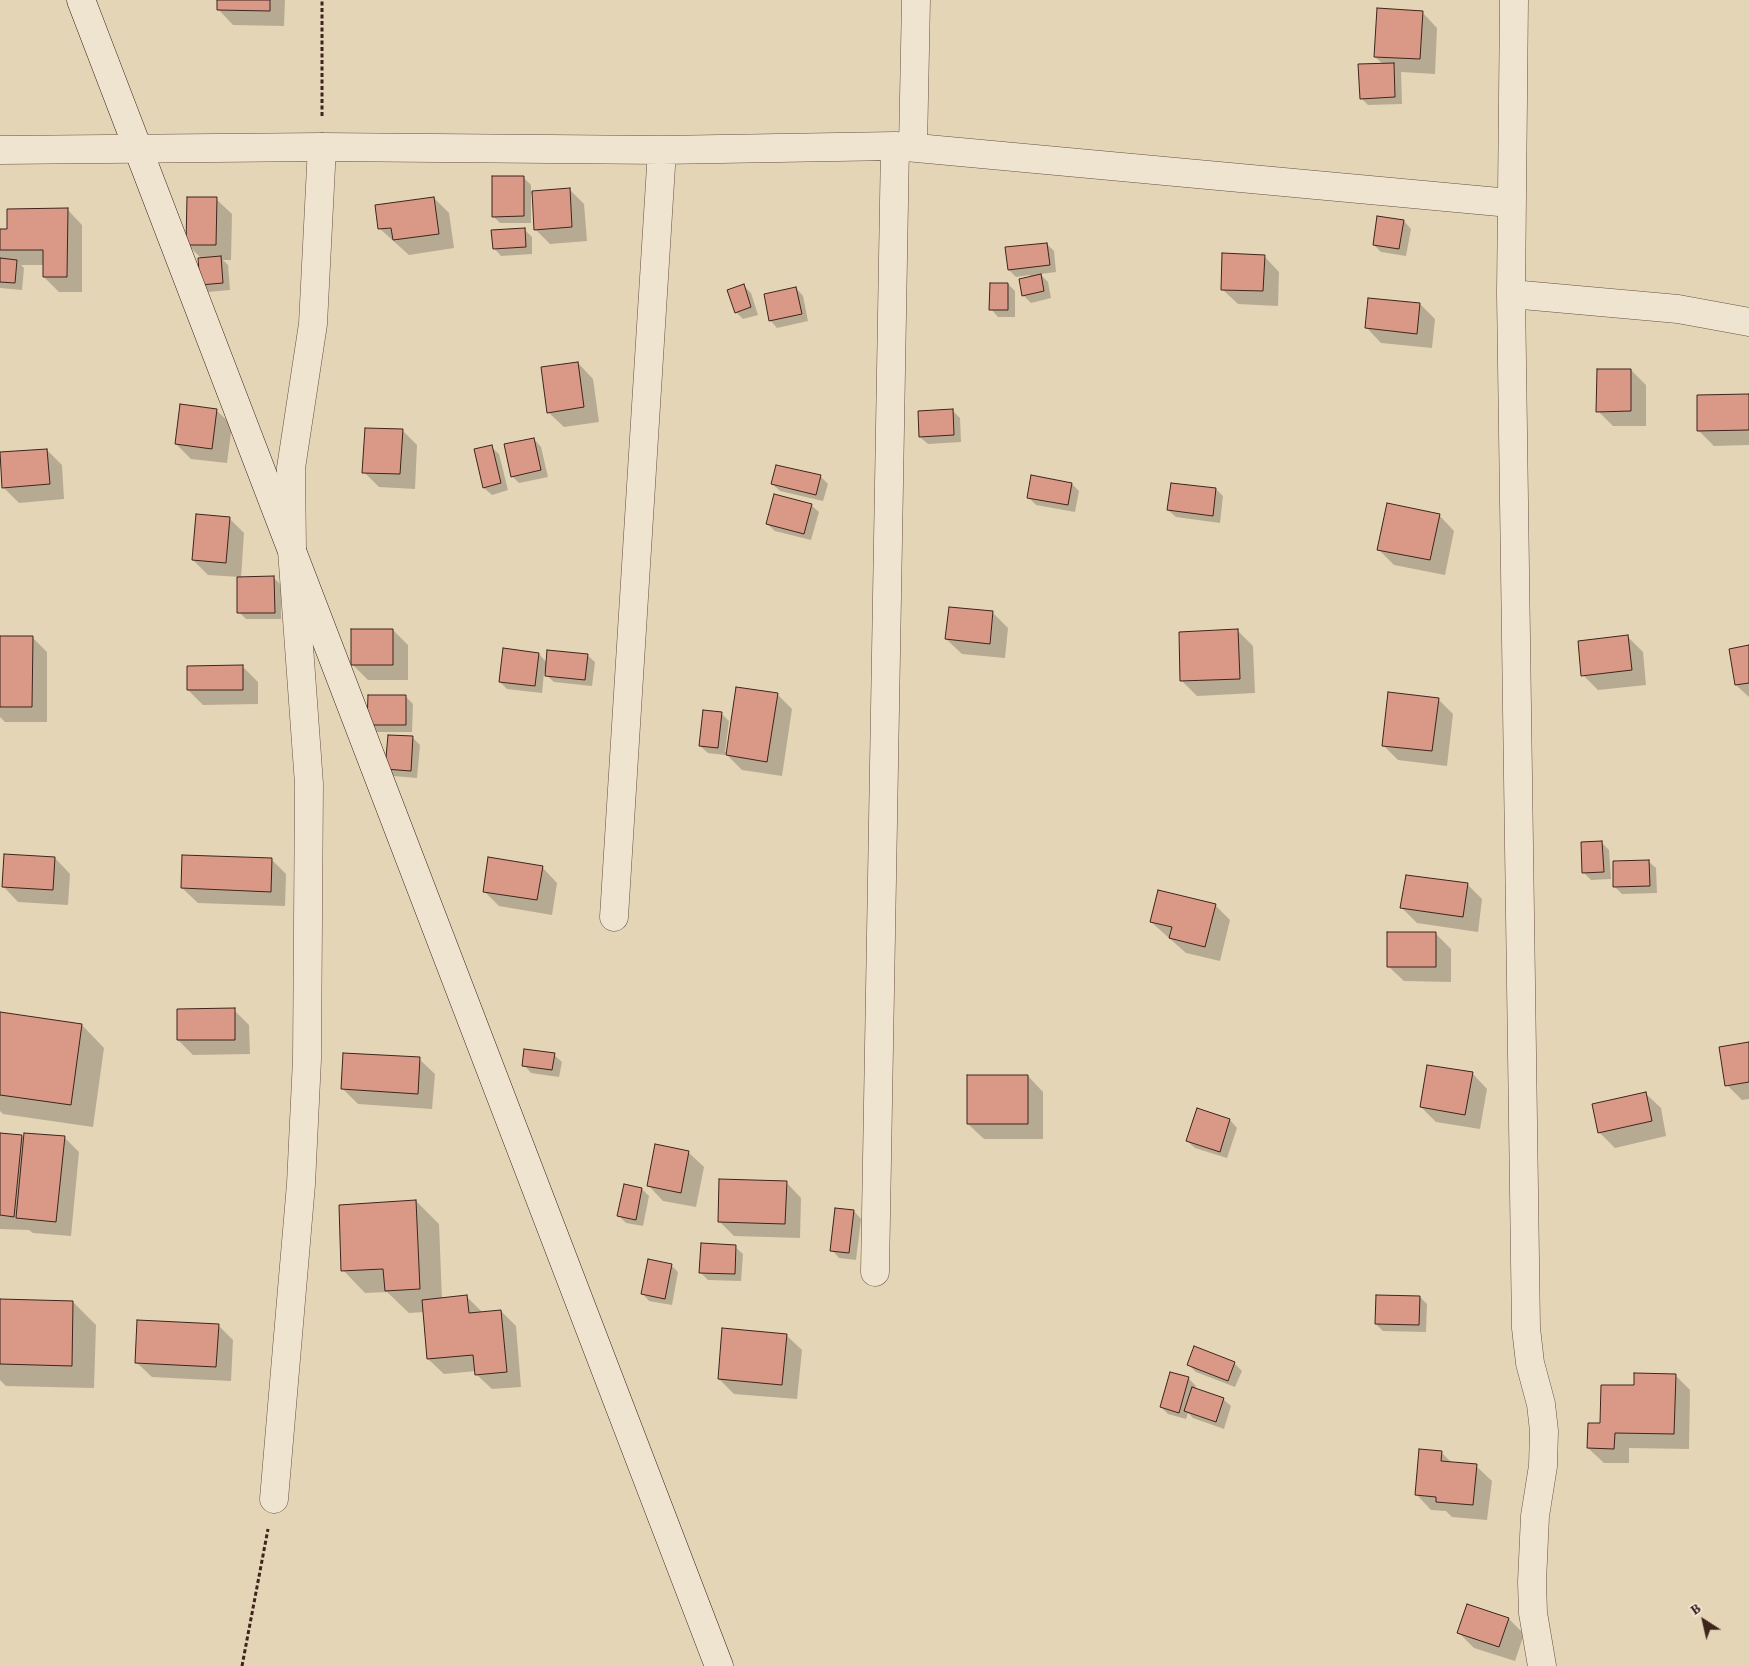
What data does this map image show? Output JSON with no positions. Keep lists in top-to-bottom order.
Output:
{
  "north": "top left"
}
